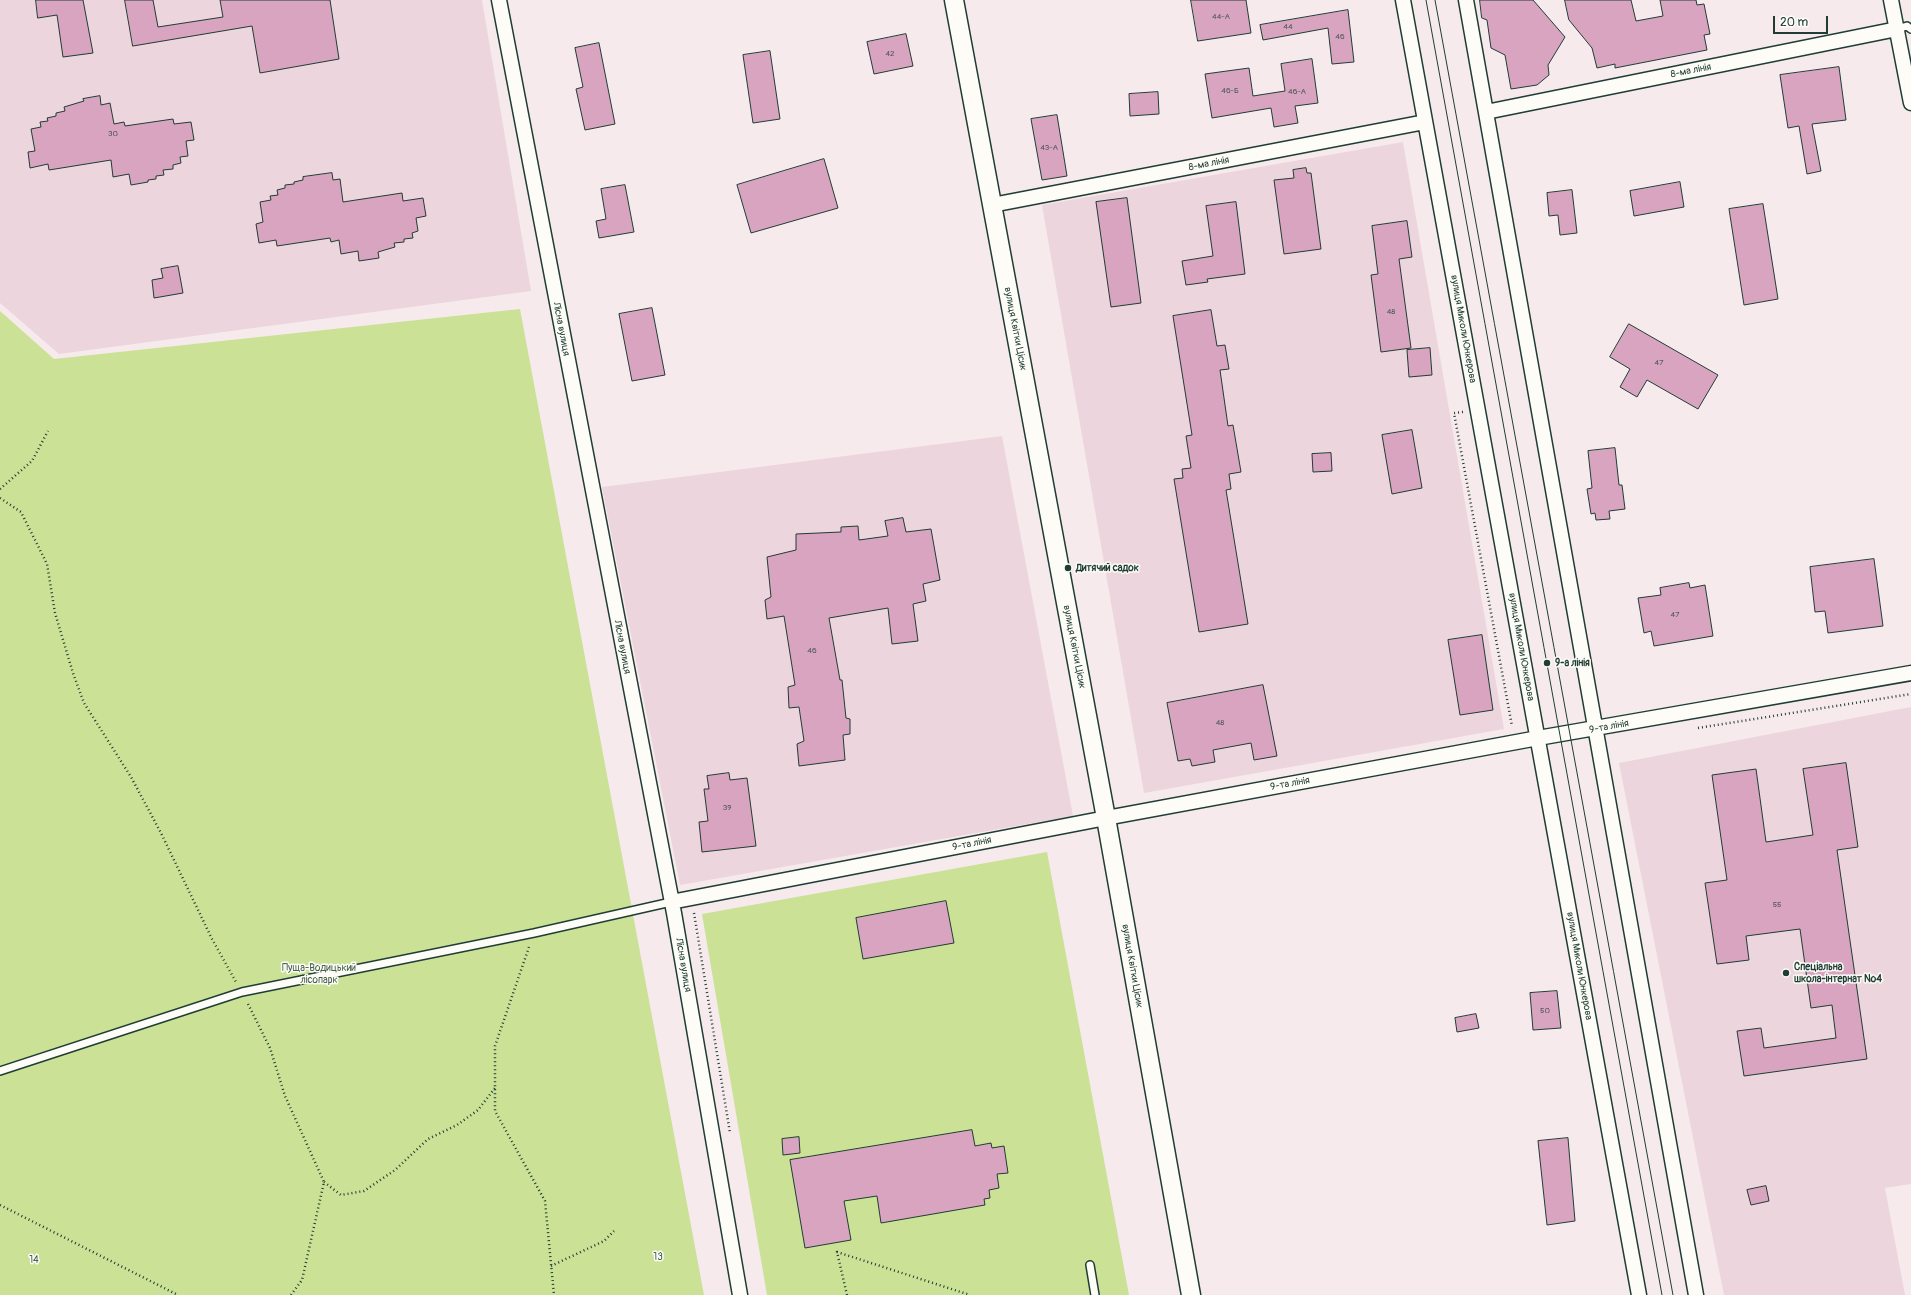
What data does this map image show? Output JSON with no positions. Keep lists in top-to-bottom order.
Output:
{
  "streets": {
    "street": [
      "8-ма лінія",
      "Лісна вулиця",
      "вулиця Квітки Цісик",
      "вулиця Миколи Юнкерова",
      "9-та лінія"
    ]
  },
  "crossings": [
    ["8-ма лінія", "вулиця Квітки Цісик"],
    ["8-ма лінія", "вулиця Миколи Юнкерова"],
    ["Лісна вулиця", "9-та лінія"],
    ["вулиця Квітки Цісик", "9-та лінія"],
    ["вулиця Миколи Юнкерова", "9-та лінія"]
  ],
  "parks": ["Пуща-Водицький лісопарк", "13", "14"],
  "places": ["Дитячий садок", "9-а лінія", "Спеціальна школа-інтернат №4"],
  "house_numbers": [
    "44-А",
    "44",
    "46",
    "42",
    "46-Б",
    "46-А",
    "30",
    "43-А",
    "48",
    "47",
    "47",
    "46",
    "48",
    "39",
    "55",
    "50"
  ],
  "scale_bar": "20 m"
}
